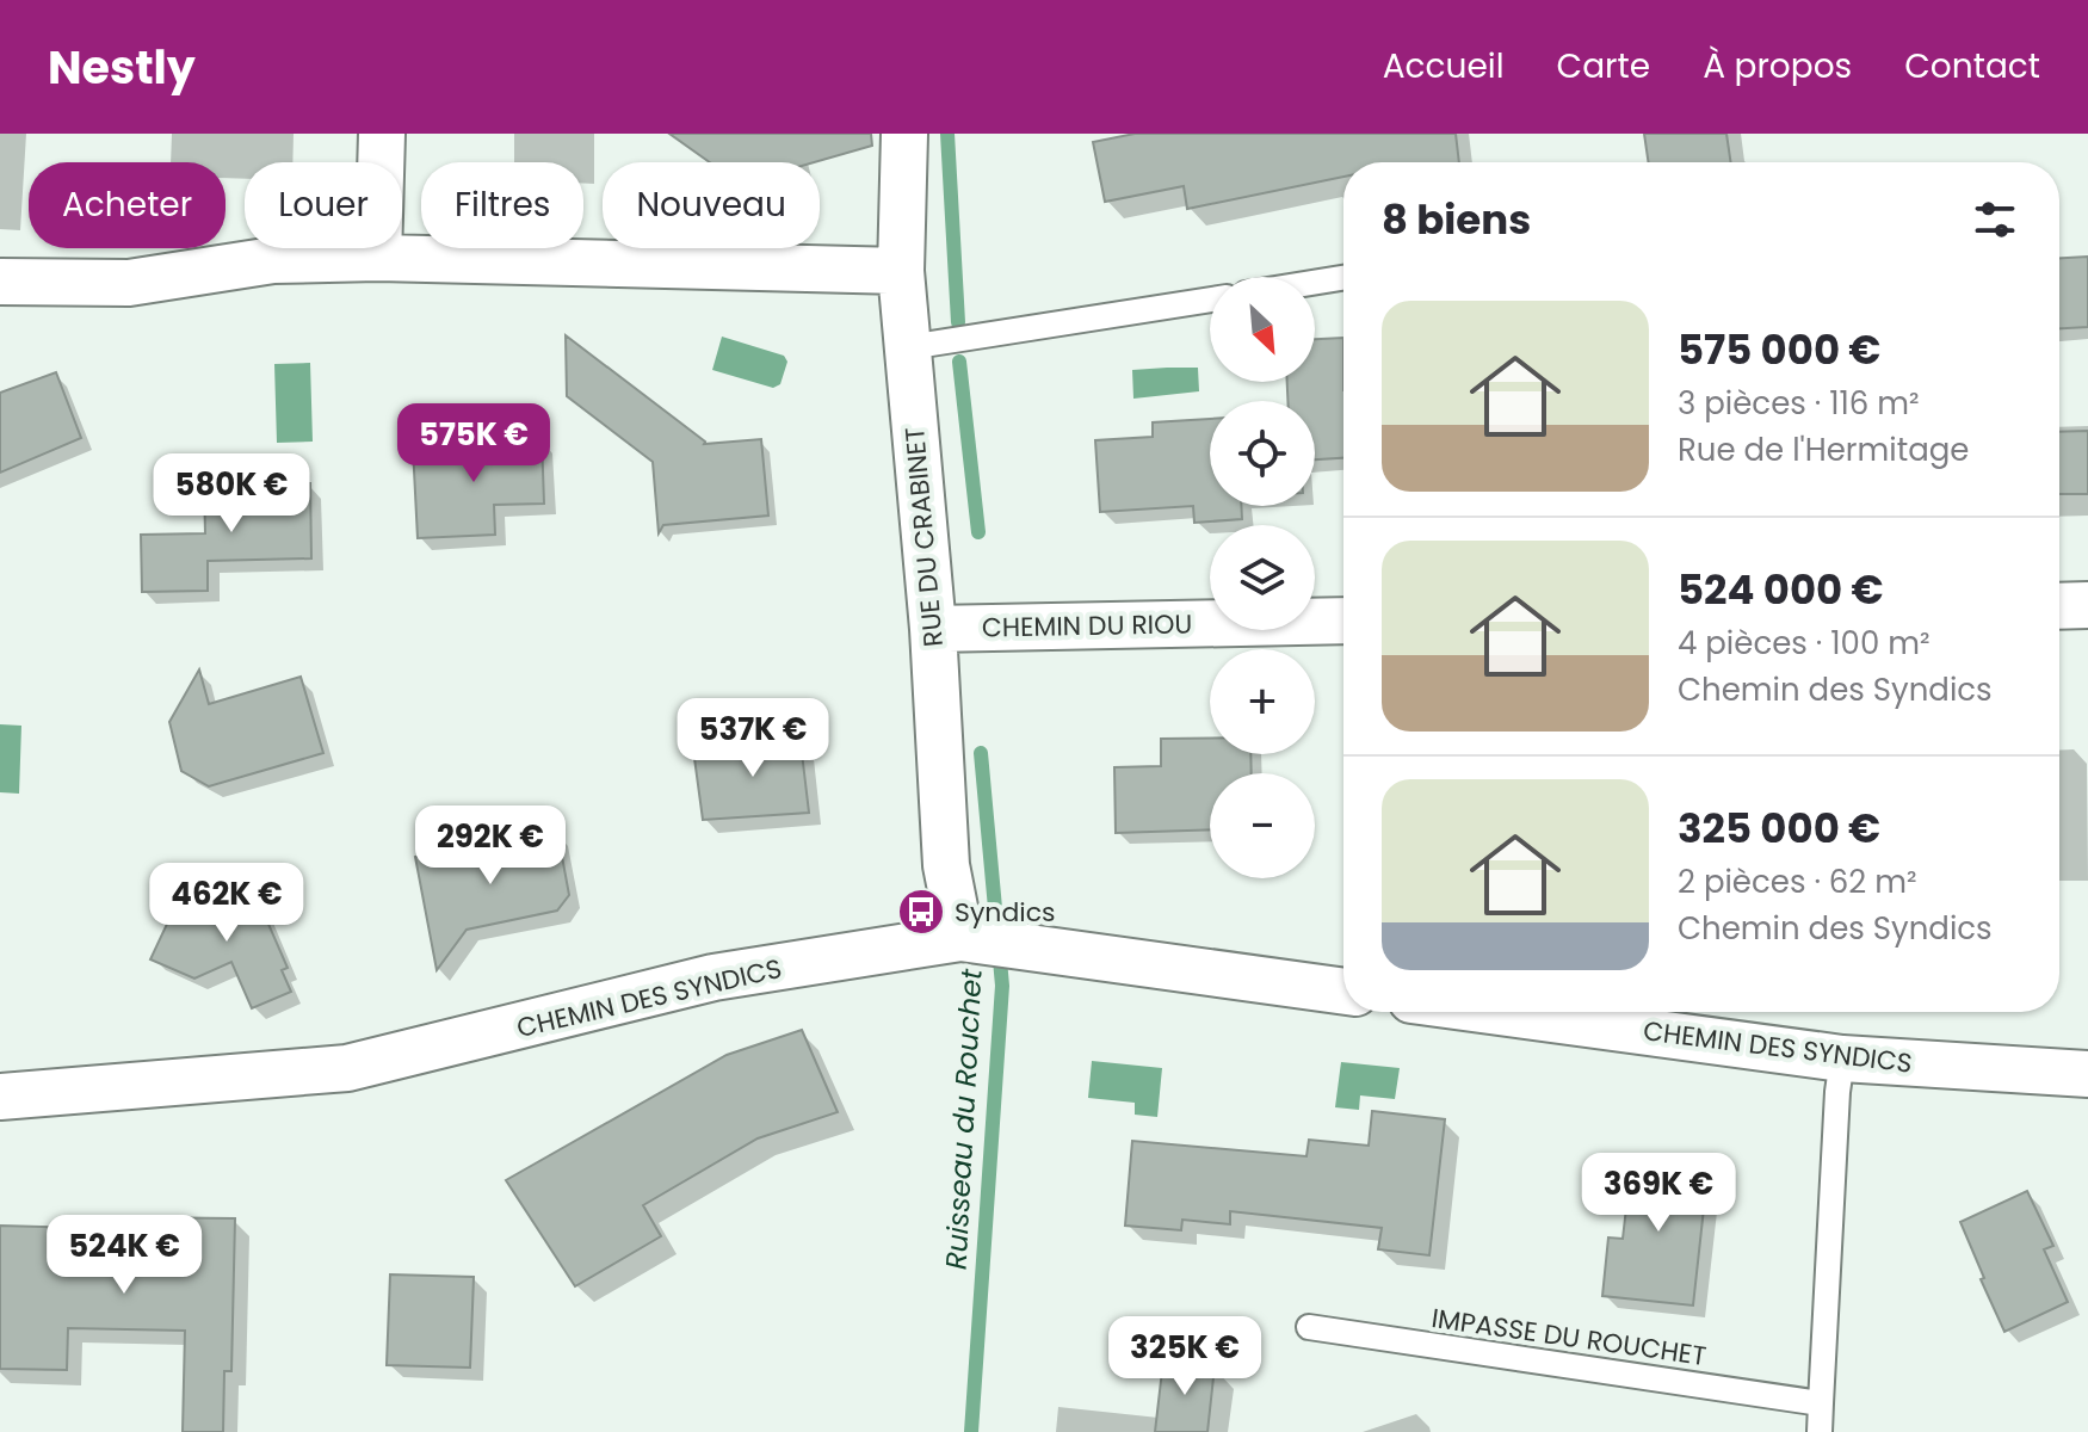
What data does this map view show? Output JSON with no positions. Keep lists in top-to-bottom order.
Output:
{
  "streets": {
    "street": ["RUE DU CRABINET", "CHEMIN DU RIOU", "CHEMIN DES SYNDICS"],
    "lane": ["IMPASSE DU ROUCHET"]
  },
  "crossings": [
    ["RUE DU CRABINET", "CHEMIN DU RIOU"],
    ["RUE DU CRABINET", "CHEMIN DES SYNDICS"]
  ],
  "water": ["Ruisseau du Rouchet"],
  "places": {
    "bus stop": ["Syndics"]
  },
  "north": "bottom right",
  "page": {
    "header": "Nestly",
    "nav": [
      "Accueil",
      "Carte",
      "À propos",
      "Contact"
    ],
    "chip": [
      "Acheter",
      "Louer",
      "Filtres",
      "Nouveau"
    ],
    "heading": "8 biens",
    "map_buttons": ["+", "−"],
    "list": [
      {
        "name": "575 000 €",
        "note": "3 pièces · 116 m² · Rue de l'Hermitage"
      },
      {
        "name": "524 000 €",
        "note": "4 pièces · 100 m² · Chemin des Syndics"
      },
      {
        "name": "325 000 €",
        "note": "2 pièces · 62 m² · Chemin des Syndics"
      }
    ],
    "price": [
      "575K €",
      "580K €",
      "537K €",
      "292K €",
      "462K €",
      "369K €",
      "524K €",
      "325K €"
    ]
  }
}
